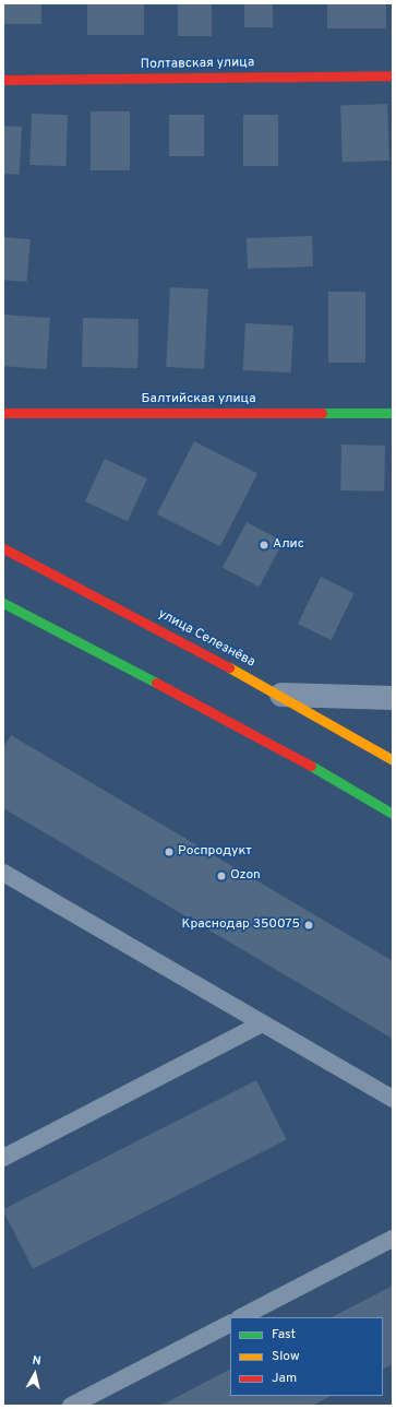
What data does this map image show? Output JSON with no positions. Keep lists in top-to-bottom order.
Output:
{
  "streets": {
    "main road": ["Полтавская улица", "Балтийская улица", "улица Селезнёва"]
  },
  "places": [
    "Алис",
    "Роспродукт",
    "Ozon",
    "Краснодар 350075"
  ],
  "legend": ["Fast", "Slow", "Jam"],
  "north": "top"
}
